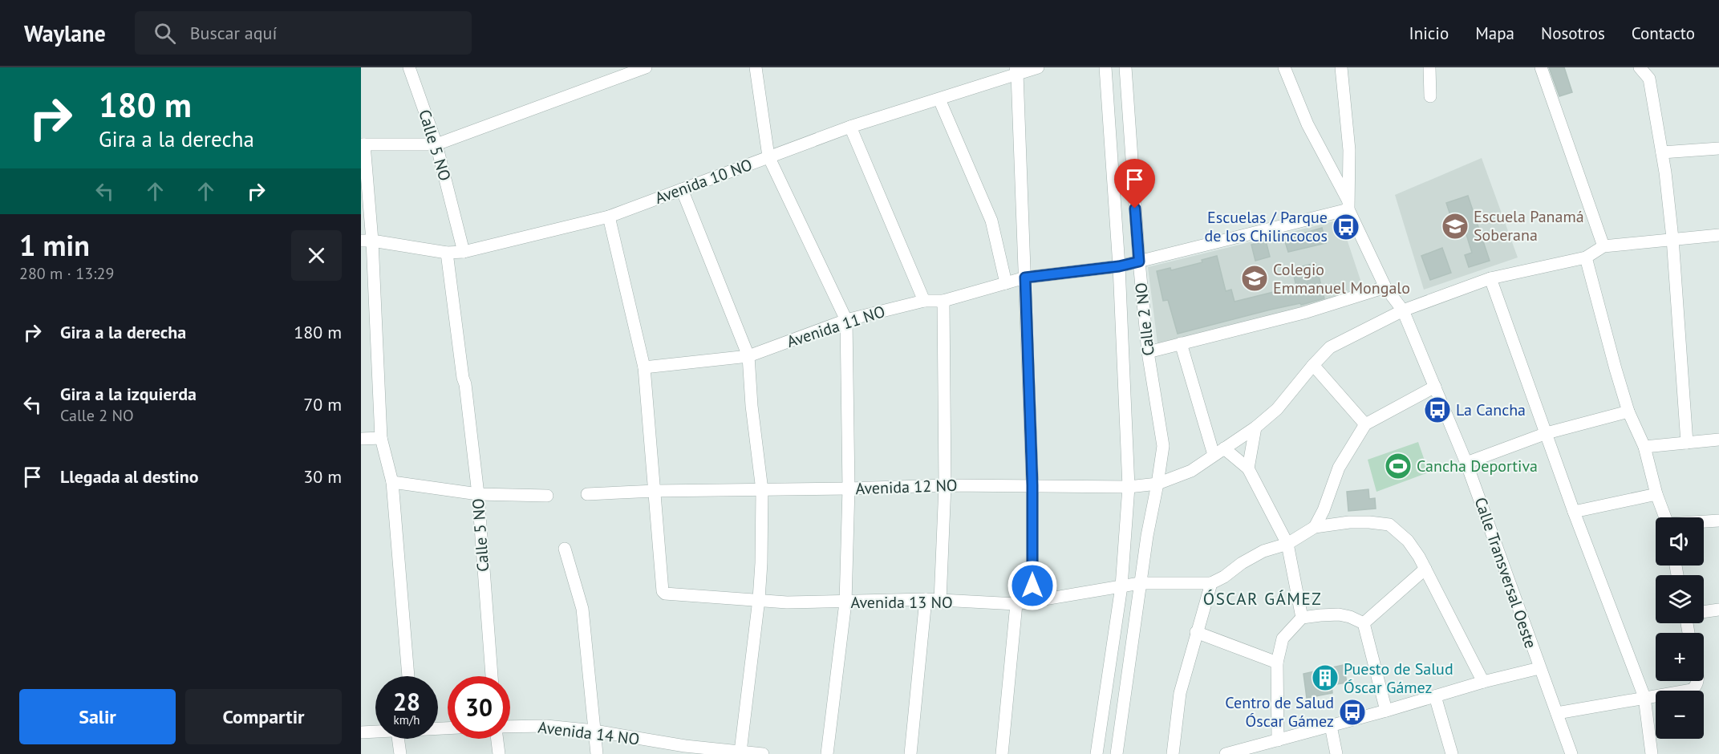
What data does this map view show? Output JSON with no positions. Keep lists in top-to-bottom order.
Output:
{
  "streets": {
    "street": [
      "Calle 5 NO",
      "Avenida 10 NO",
      "Calle 2 NO",
      "Avenida 11 NO",
      "Avenida 12 NO",
      "Calle Transversal Oeste",
      "Avenida 13 NO",
      "Avenida 14 NO"
    ]
  },
  "crossings": [
    ["Calle 5 NO", "Avenida 10 NO"],
    ["Calle 2 NO", "Avenida 11 NO"],
    ["Calle 2 NO", "Avenida 12 NO"],
    ["Calle 2 NO", "Avenida 13 NO"],
    ["Avenida 11 NO", "Calle Transversal Oeste"],
    ["Avenida 12 NO", "Calle Transversal Oeste"],
    ["Avenida 12 NO", "Avenida 13 NO"]
  ],
  "districts": ["ÓSCAR GÁMEZ"],
  "places": {
    "school or university": ["Escuela Panamá Soberana", "Colegio Emmanuel Mongalo"],
    "bus stop": ["Escuelas / Parque de los Chilincocos", "La Cancha", "Centro de Salud Óscar Gámez"],
    "sports": ["Cancha Deportiva"],
    "building": ["Puesto de Salud Óscar Gámez"]
  },
  "page": {
    "header": "Waylane",
    "search": "Buscar aquí",
    "nav": [
      "Inicio",
      "Mapa",
      "Nosotros",
      "Contacto"
    ],
    "turn": ["180 m", "Gira a la derecha"],
    "heading": ["1 min", "280 m · 13:29"],
    "list": [
      {
        "name": "Gira a la derecha",
        "value": "180 m"
      },
      {
        "name": "Gira a la izquierda",
        "note": "Calle 2 NO",
        "value": "70 m"
      },
      {
        "name": "Llegada al destino",
        "value": "30 m"
      }
    ],
    "map_buttons": ["+", "−"],
    "speed": "28 km/h",
    "limit": "30",
    "buttons": ["Salir", "Compartir"]
  }
}
